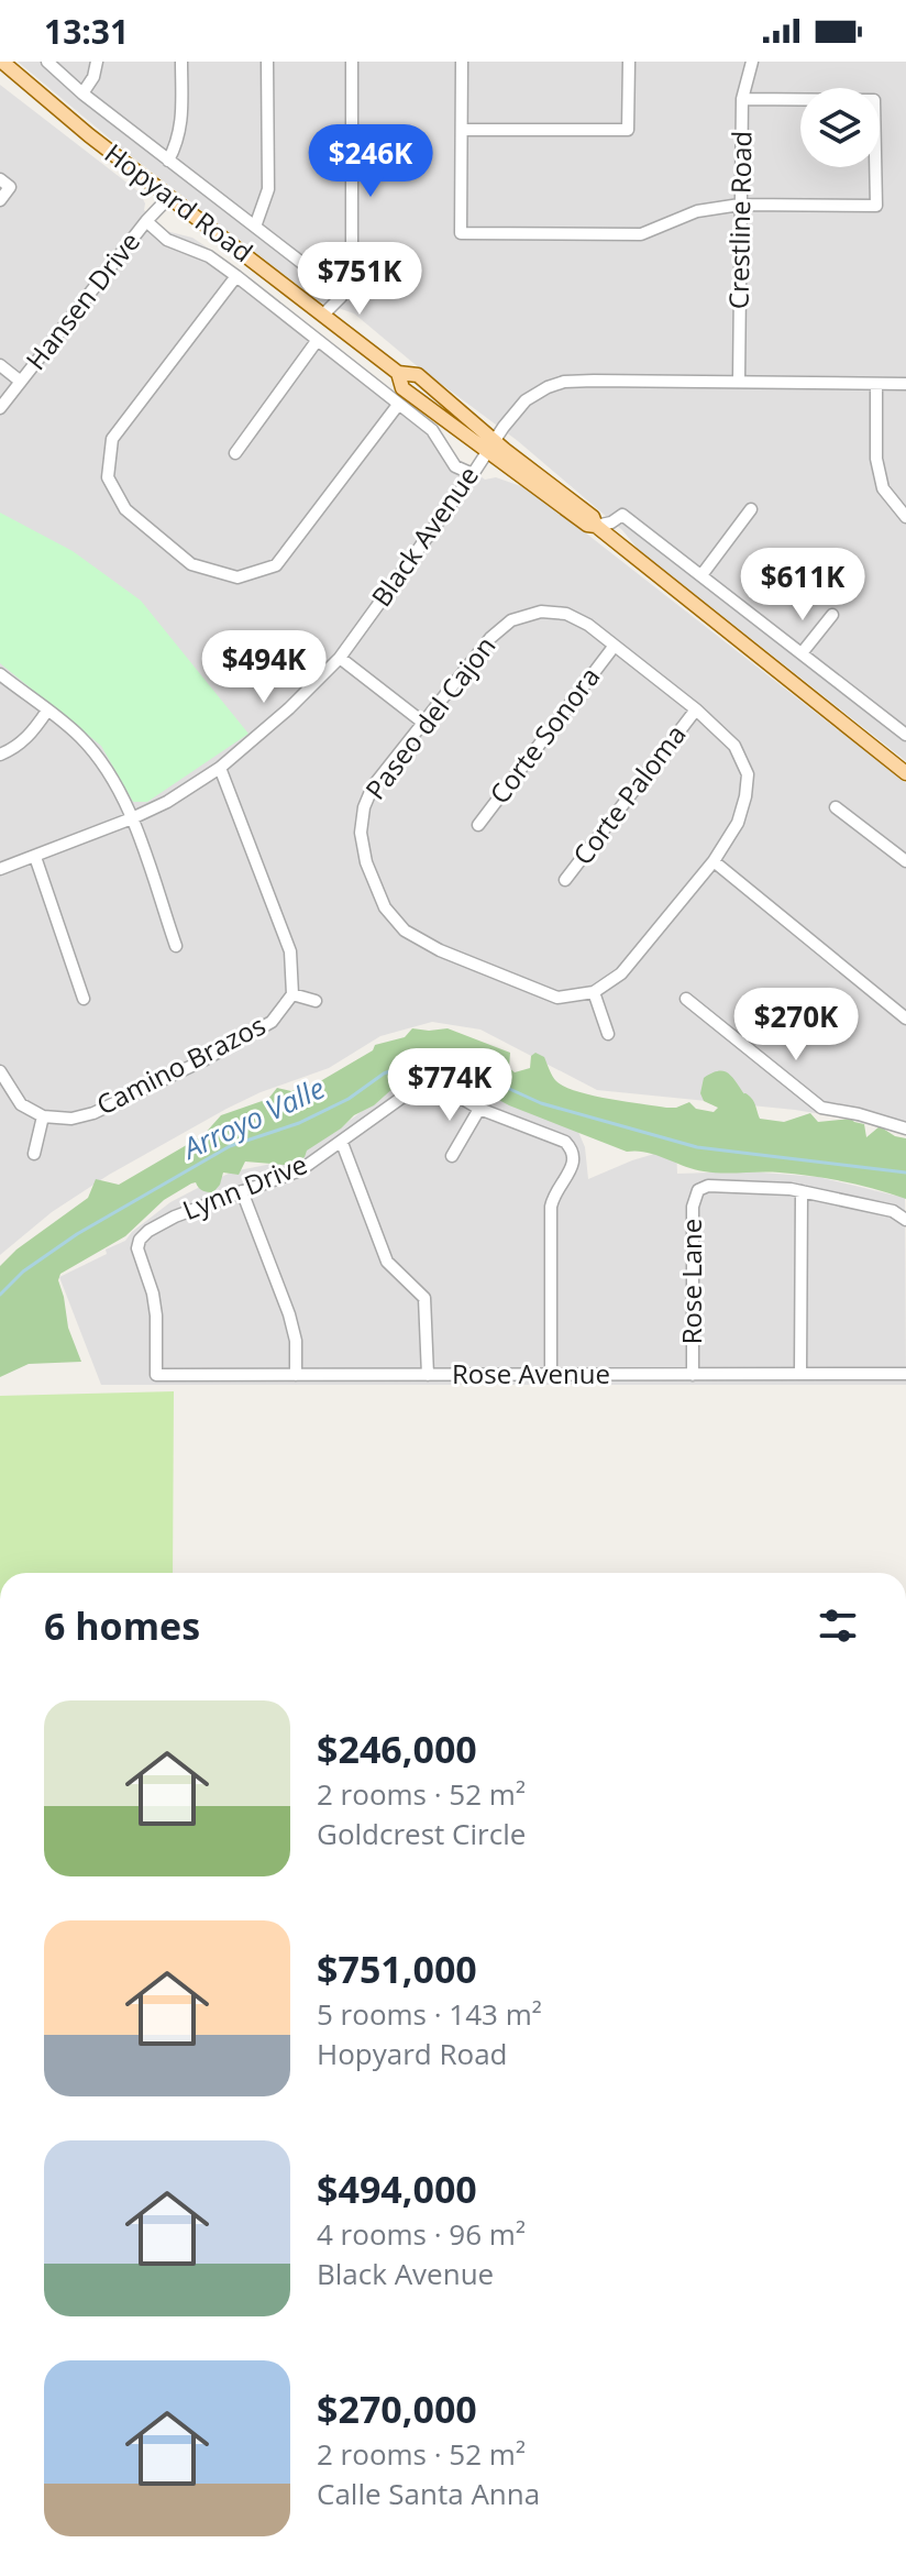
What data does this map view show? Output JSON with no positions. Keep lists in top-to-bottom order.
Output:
{
  "streets": {
    "main road": ["Hopyard Road"],
    "street": [
      "Crestline Road",
      "Hansen Drive",
      "Black Avenue",
      "Paseo del Cajon",
      "Corte Sonora",
      "Corte Paloma",
      "Camino Brazos",
      "Lynn Drive",
      "Rose Lane",
      "Rose Avenue"
    ]
  },
  "crossings": [
    ["Hopyard Road", "Hansen Drive"],
    ["Hopyard Road", "Black Avenue"],
    ["Crestline Road", "Black Avenue"],
    ["Paseo del Cajon", "Corte Sonora"],
    ["Paseo del Cajon", "Corte Paloma"],
    ["Lynn Drive", "Rose Avenue"],
    ["Rose Lane", "Rose Avenue"]
  ],
  "water": ["Arroyo Valle"],
  "page": {
    "status": "13:31",
    "price": [
      "$246K",
      "$751K",
      "$611K",
      "$494K",
      "$270K",
      "$774K"
    ],
    "heading": "6 homes",
    "list": [
      {
        "name": "$246,000",
        "note": "2 rooms · 52 m² · Goldcrest Circle"
      },
      {
        "name": "$751,000",
        "note": "5 rooms · 143 m² · Hopyard Road"
      },
      {
        "name": "$494,000",
        "note": "4 rooms · 96 m² · Black Avenue"
      },
      {
        "name": "$270,000",
        "note": "2 rooms · 52 m² · Calle Santa Anna"
      }
    ]
  }
}
